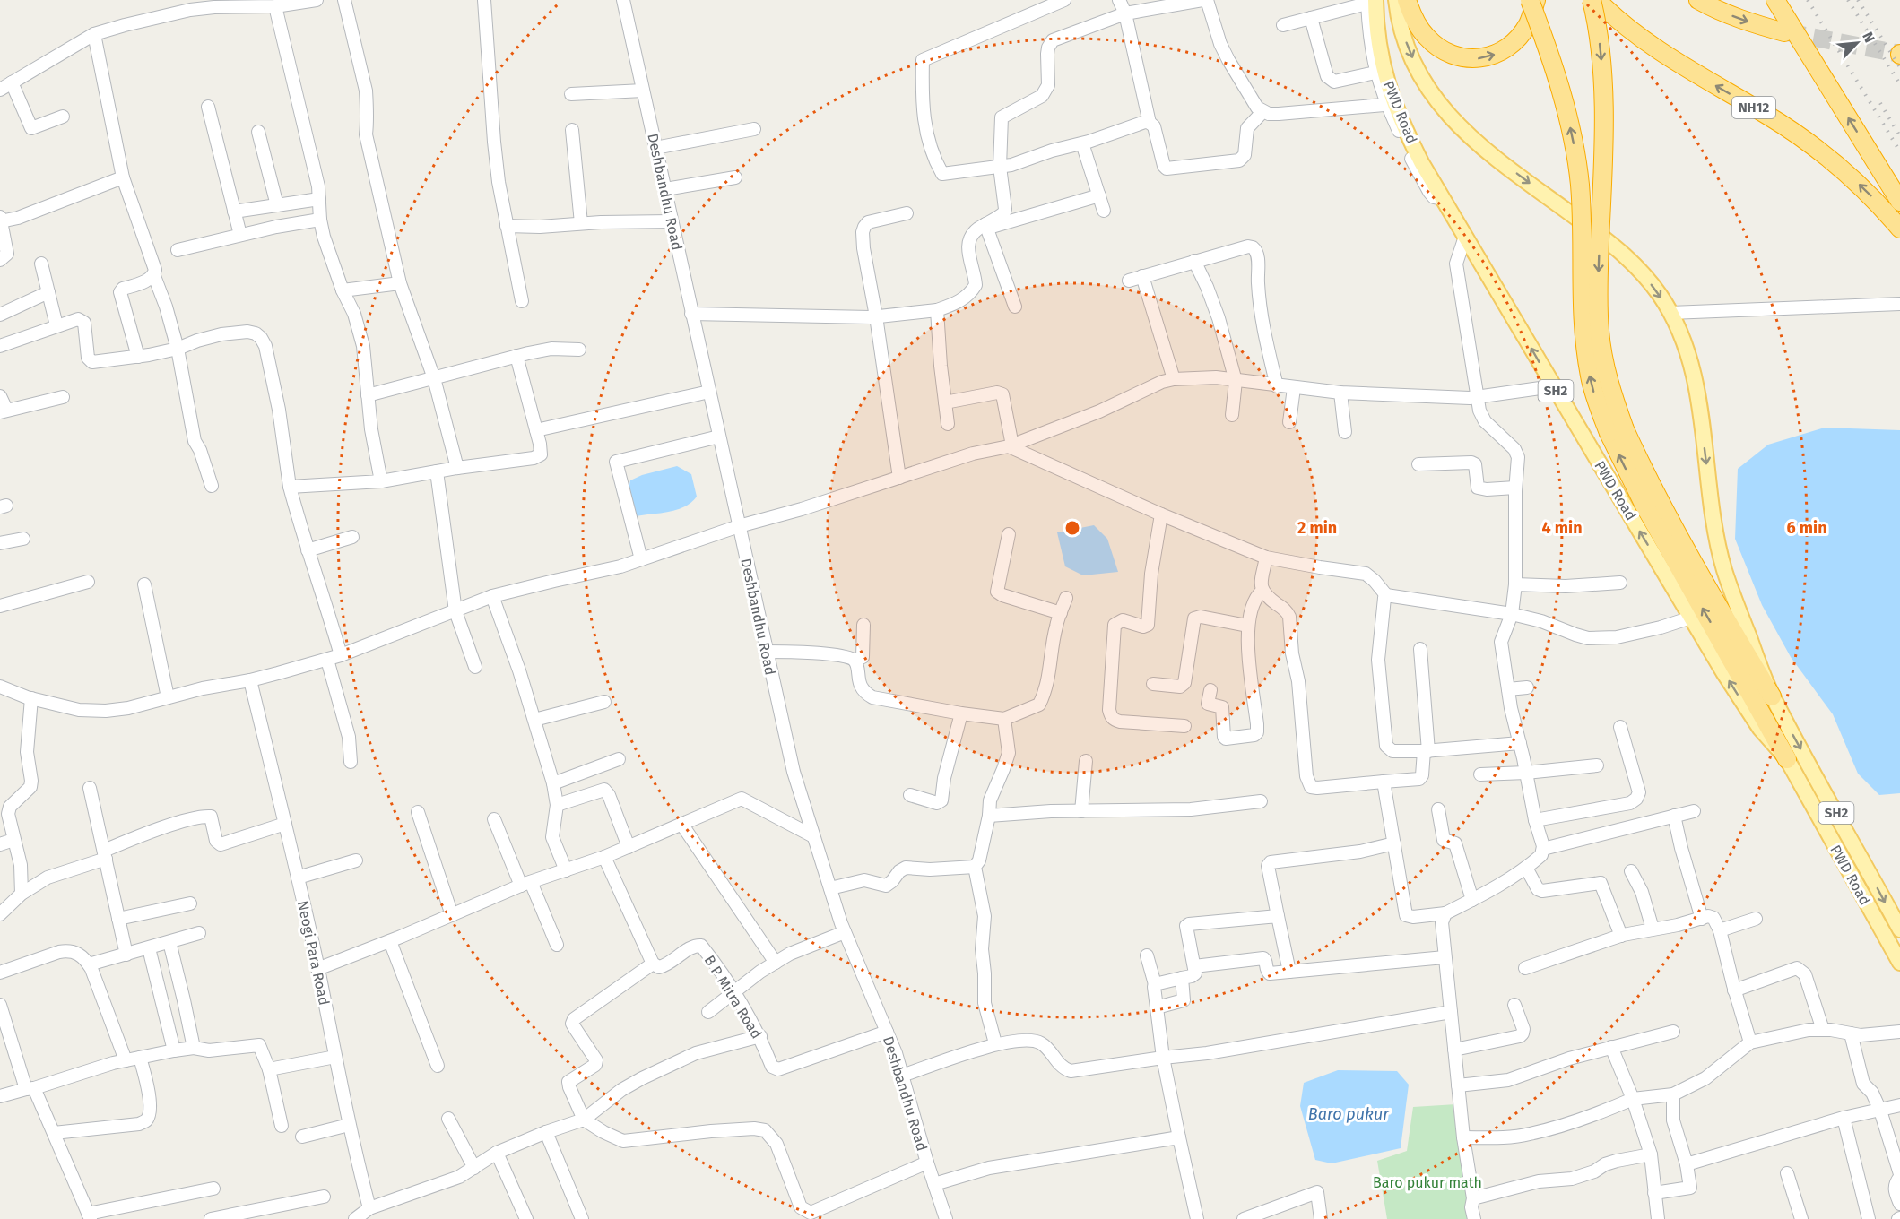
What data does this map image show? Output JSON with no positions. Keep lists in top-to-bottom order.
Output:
{
  "streets": {
    "highway": ["NH12"],
    "main road": ["PWD Road", "SH2"],
    "street": ["Deshbandhu Road", "Neogi Para Road", "B P Mitra Road"]
  },
  "crossings": [
    ["Deshbandhu Road", "B P Mitra Road"]
  ],
  "water": ["Baro pukur"],
  "parks": ["Baro pukur math"],
  "north": "top right",
  "rings": ["2 min", "4 min", "6 min"]
}
